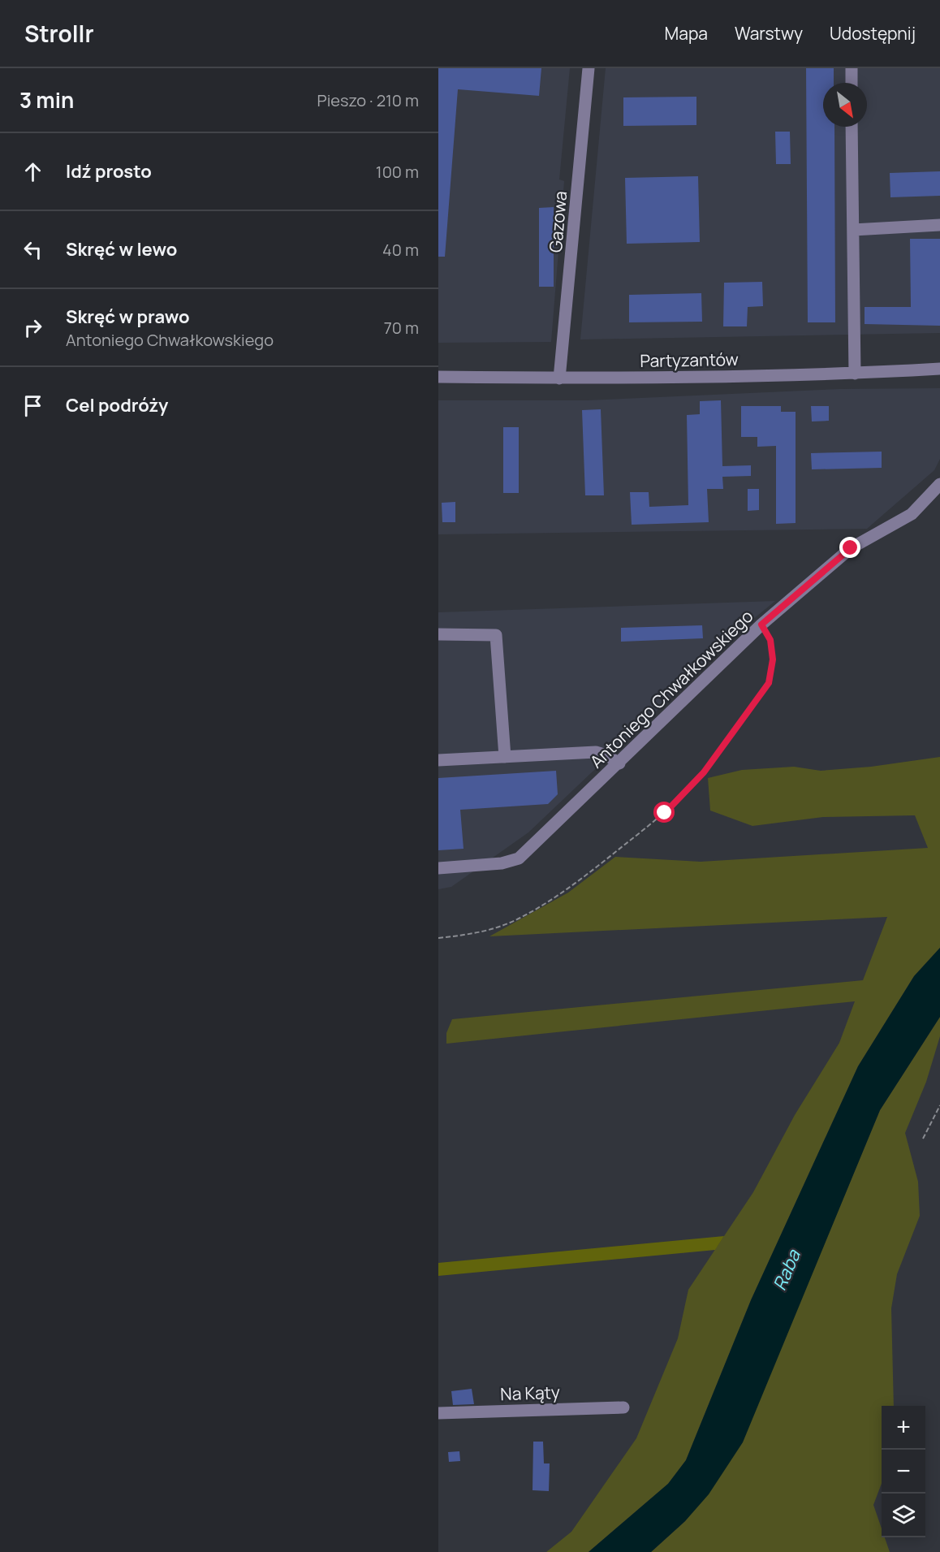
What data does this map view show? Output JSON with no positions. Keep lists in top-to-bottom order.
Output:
{
  "streets": {
    "street": [
      "Gazowa",
      "Partyzantów",
      "Antoniego Chwałkowskiego",
      "Na Kąty"
    ]
  },
  "crossings": [
    ["Gazowa", "Partyzantów"]
  ],
  "water": ["Raba"],
  "north": "bottom right",
  "page": {
    "header": "Strollr",
    "nav": ["Mapa", "Warstwy", "Udostępnij"],
    "heading": ["3 min", "Pieszo · 210 m"],
    "list": [
      ["Idź prosto", "100 m"],
      ["Skręć w lewo", "40 m"],
      ["Skręć w prawo", "Antoniego Chwałkowskiego", "70 m"],
      "Cel podróży"
    ],
    "map_buttons": ["+", "−"]
  }
}
